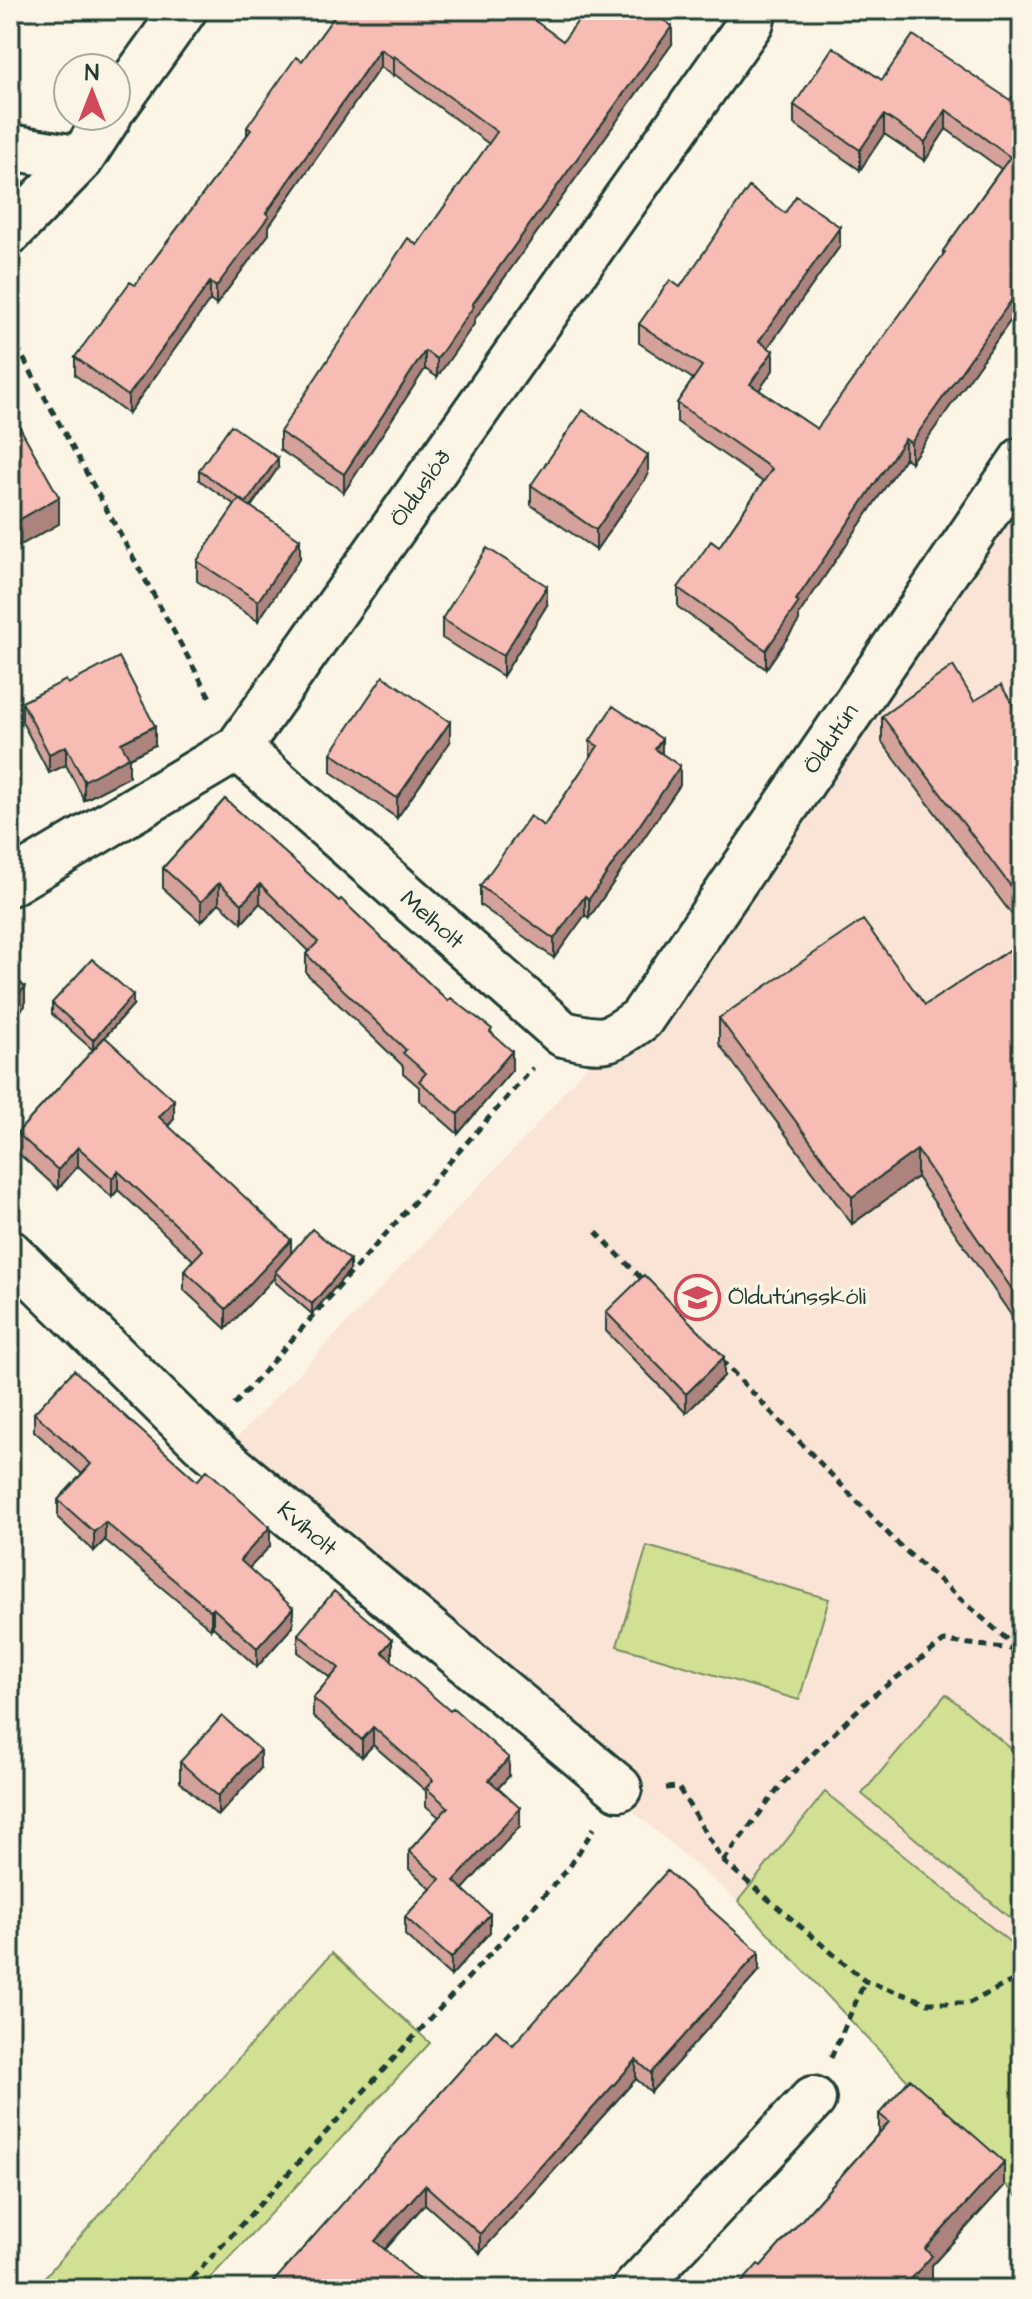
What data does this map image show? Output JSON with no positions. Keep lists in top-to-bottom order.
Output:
{
  "streets": {
    "street": [
      "Ölduslóð",
      "Öldutún",
      "Melholt",
      "Kvíholt"
    ]
  },
  "crossings": [
    ["Ölduslóð", "Melholt"],
    ["Öldutún", "Melholt"]
  ],
  "places": {
    "school or university": ["Öldutúnsskóli"]
  },
  "north": "top"
}
